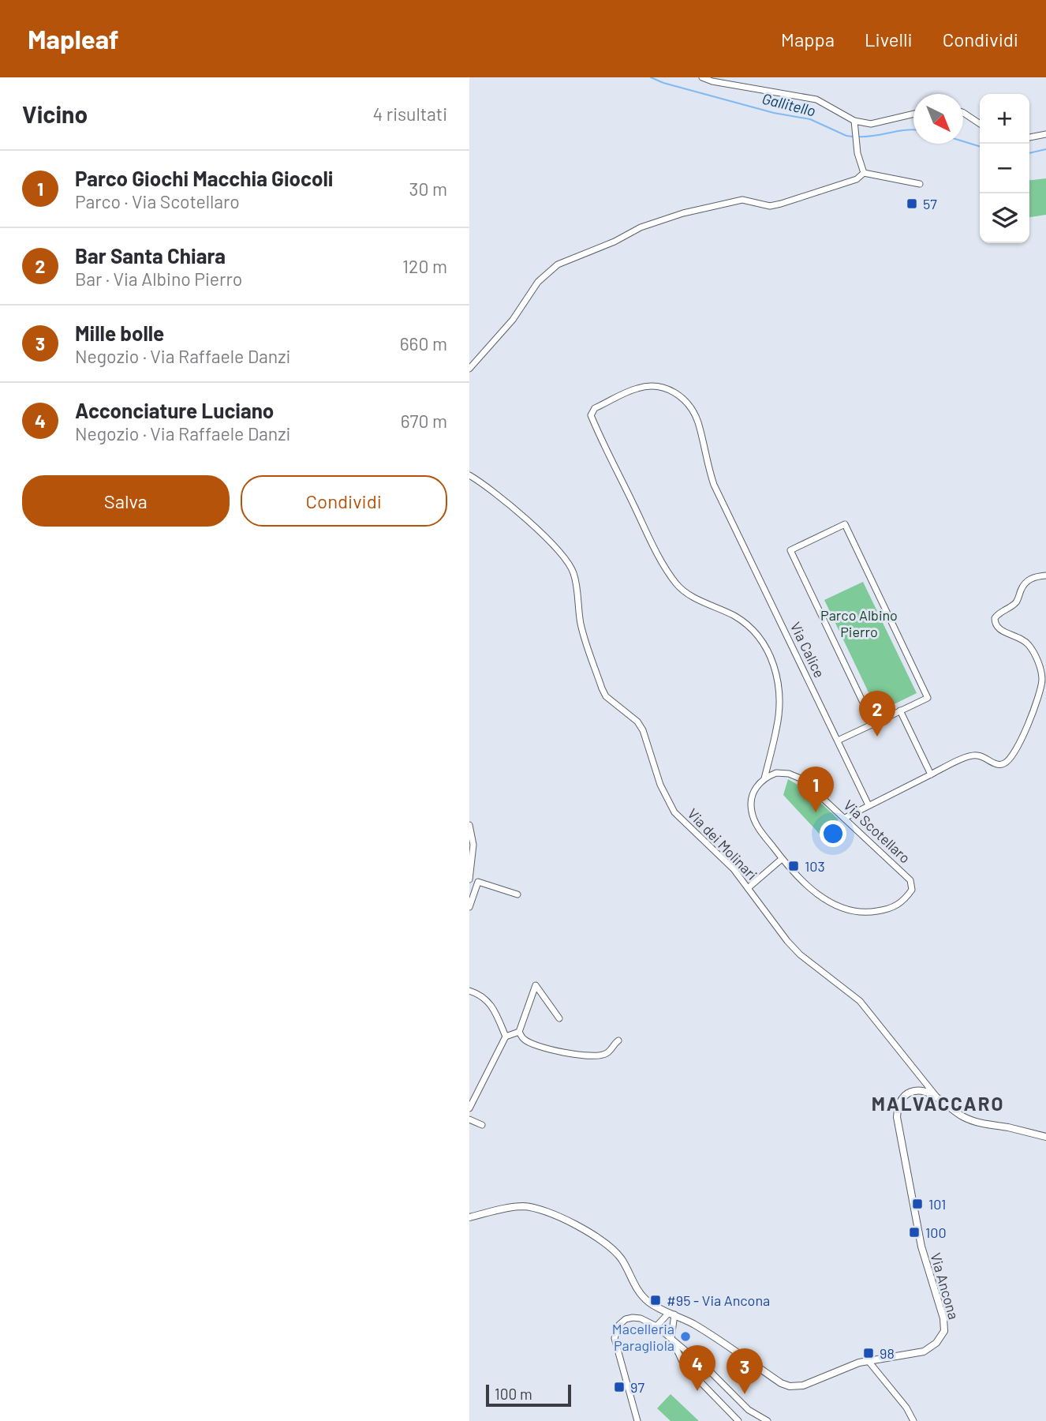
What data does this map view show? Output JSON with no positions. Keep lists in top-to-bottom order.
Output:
{
  "streets": {
    "street": [
      "Via Calice",
      "Via Scotellaro",
      "Via dei Molinari",
      "Via Ancona"
    ]
  },
  "crossings": [
    ["Via Calice", "Via Scotellaro"],
    ["Via dei Molinari", "Via Ancona"]
  ],
  "districts": ["MALVACCARO"],
  "water": ["Gallitello"],
  "parks": ["Parco Albino Pierro"],
  "places": {
    "transit": [
      "57",
      "103",
      "101",
      "100",
      "#95 - Via Ancona",
      "98",
      "97"
    ],
    "other": ["Macelleria Paragliola"]
  },
  "scale_bar": "100 m",
  "north": "bottom right",
  "page": {
    "header": "Mapleaf",
    "nav": ["Mappa", "Livelli", "Condividi"],
    "heading": ["Vicino", "4 risultati"],
    "map_buttons": ["+", "−"],
    "list": [
      {
        "mark": "1",
        "name": "Parco Giochi Macchia Giocoli",
        "note": "Parco · Via Scotellaro",
        "value": "30 m"
      },
      {
        "mark": "2",
        "name": "Bar Santa Chiara",
        "note": "Bar · Via Albino Pierro",
        "value": "120 m"
      },
      {
        "mark": "3",
        "name": "Mille bolle",
        "note": "Negozio · Via Raffaele Danzi",
        "value": "660 m"
      },
      {
        "mark": "4",
        "name": "Acconciature Luciano",
        "note": "Negozio · Via Raffaele Danzi",
        "value": "670 m"
      }
    ],
    "buttons": ["Salva", "Condividi"],
    "pins": [
      "2",
      "1",
      "4",
      "3"
    ],
    "scale": "100 m"
  }
}
